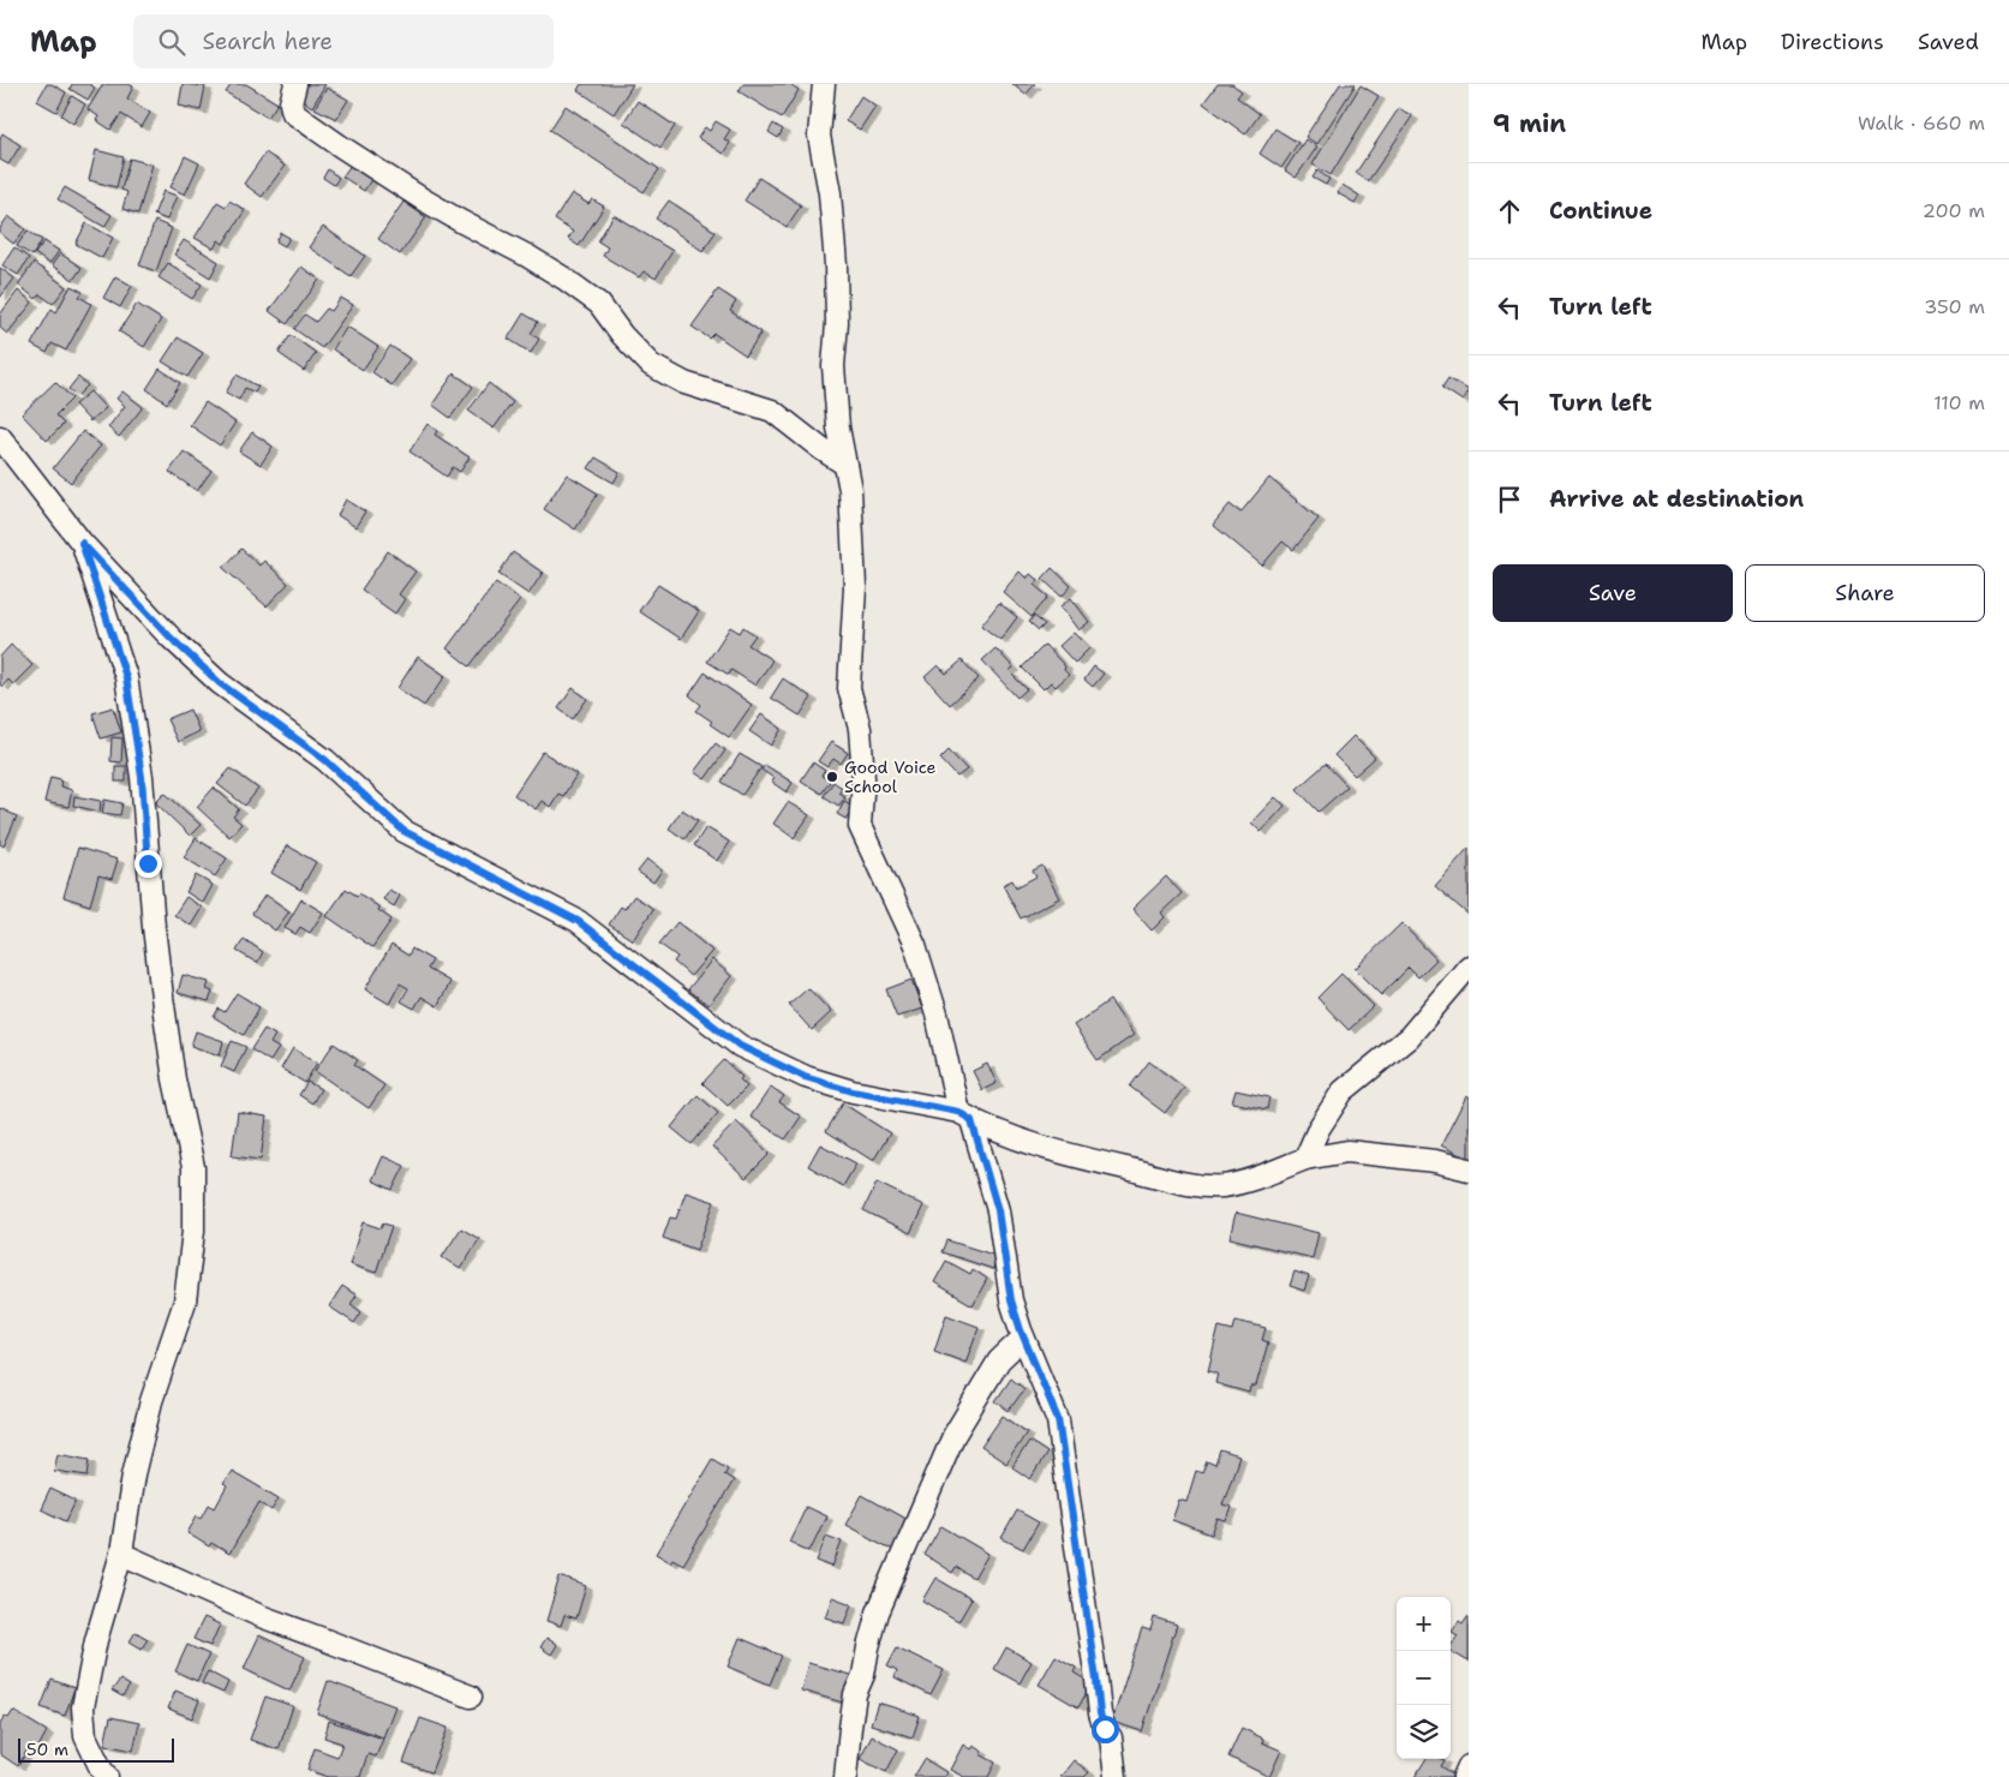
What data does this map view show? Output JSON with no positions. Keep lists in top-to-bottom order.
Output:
{
  "places": ["Good Voice School"],
  "scale_bar": "50 m",
  "page": {
    "header": "Map",
    "search": "Search here",
    "nav": ["Map", "Directions", "Saved"],
    "heading": ["9 min", "Walk · 660 m"],
    "list": [
      ["Continue", "200 m"],
      ["Turn left", "350 m"],
      ["Turn left", "110 m"],
      "Arrive at destination"
    ],
    "buttons": ["Save", "Share"],
    "map_buttons": ["+", "−"],
    "scale": "50 m"
  }
}
